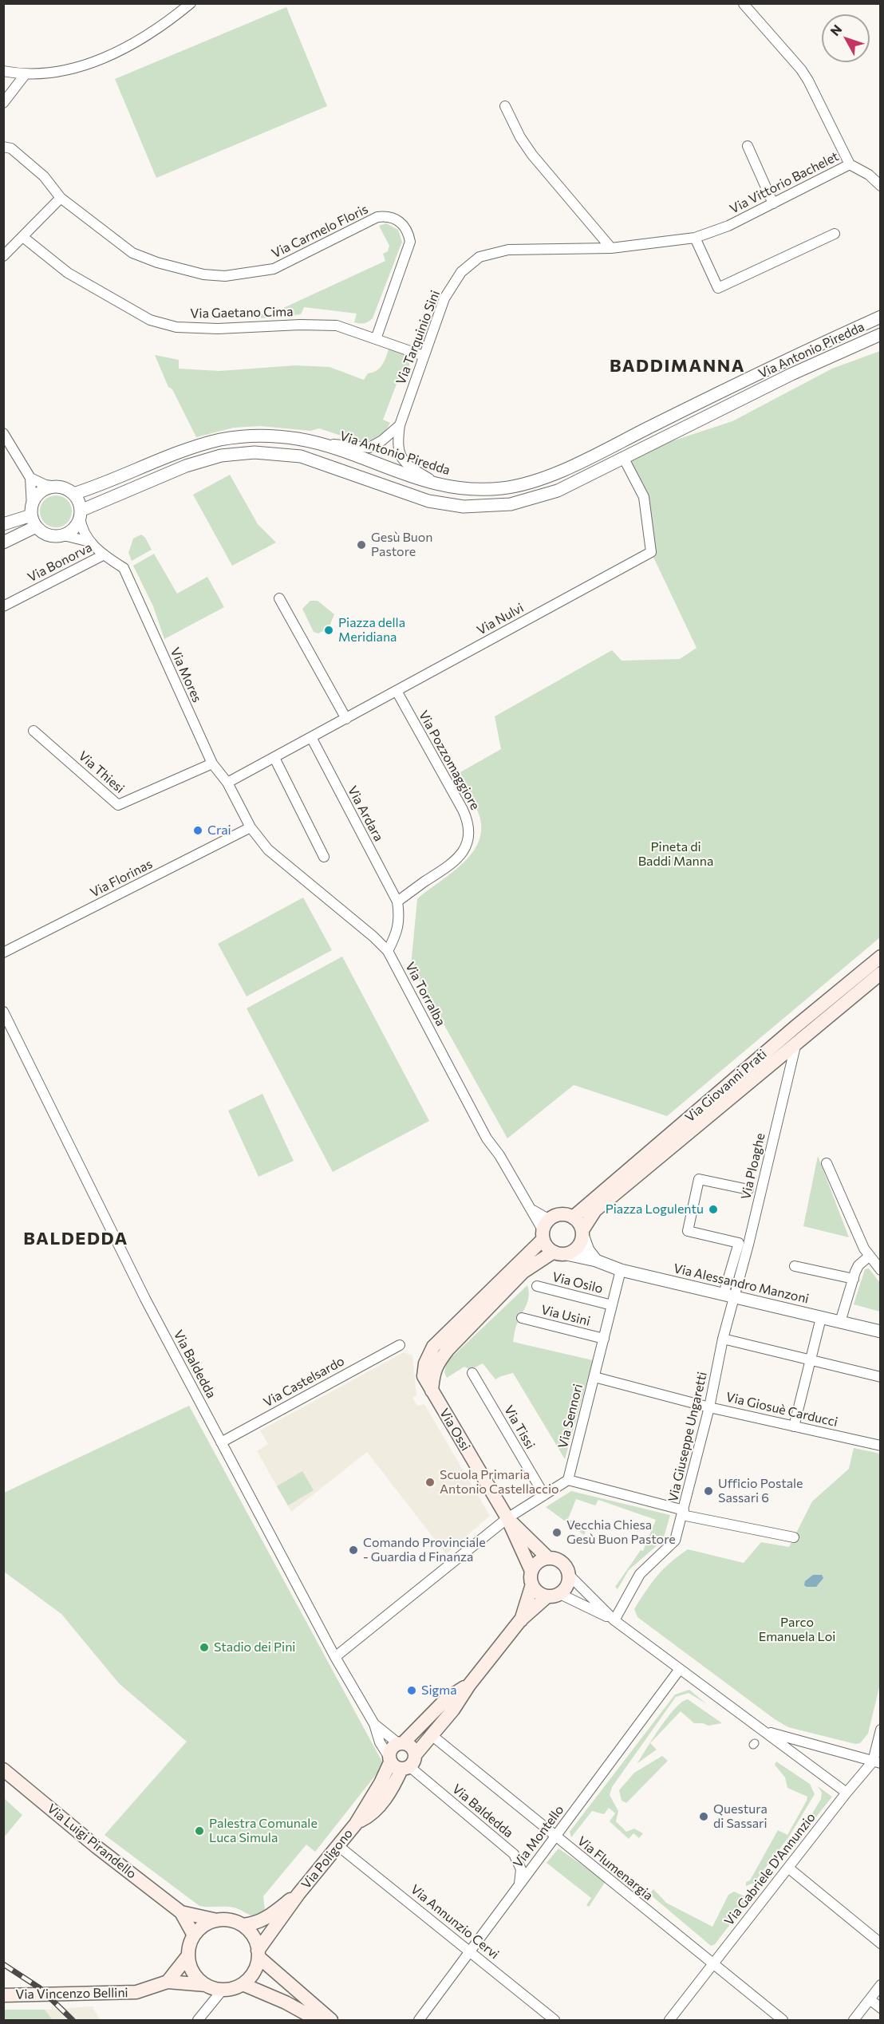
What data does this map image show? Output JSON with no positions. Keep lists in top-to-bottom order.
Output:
{
  "streets": {
    "main road": [
      "Via Giovanni Prati",
      "Via Ossi",
      "Via Luigi Pirandello",
      "Via Poligono",
      "Via Vincenzo Bellini"
    ],
    "street": [
      "Via Vittorio Bachelet",
      "Via Carmelo Floris",
      "Via Gaetano Cima",
      "Via Tarquinio Sini",
      "Via Antonio Piredda",
      "Via Bonorva",
      "Via Nulvi",
      "Via Mores",
      "Via Pozzomaggiore",
      "Via Thiesi",
      "Via Ardara",
      "Via Florinas",
      "Via Torralba",
      "Via Ploaghe",
      "Via Osilo",
      "Via Alessandro Manzoni",
      "Via Usini",
      "Via Baldedda",
      "Via Castelsardo",
      "Via Giosuè Carducci",
      "Via Sennori",
      "Via Tissi",
      "Via Giuseppe Ungaretti",
      "Via Montello",
      "Via Flumenargia",
      "Via Gabriele D'Annunzio",
      "Via Annunzio Cervi"
    ]
  },
  "crossings": [
    ["Via Vittorio Bachelet", "Via Tarquinio Sini"],
    ["Via Carmelo Floris", "Via Gaetano Cima"],
    ["Via Gaetano Cima", "Via Tarquinio Sini"],
    ["Via Tarquinio Sini", "Via Antonio Piredda"],
    ["Via Antonio Piredda", "Via Nulvi"],
    ["Via Antonio Piredda", "Via Mores"],
    ["Via Bonorva", "Via Mores"],
    ["Via Nulvi", "Via Mores"],
    ["Via Nulvi", "Via Pozzomaggiore"],
    ["Via Nulvi", "Via Ardara"],
    ["Via Mores", "Via Thiesi"],
    ["Via Mores", "Via Florinas"],
    ["Via Mores", "Via Torralba"],
    ["Via Pozzomaggiore", "Via Ardara"],
    ["Via Florinas", "Via Torralba"],
    ["Via Torralba", "Via Giovanni Prati"],
    ["Via Torralba", "Via Alessandro Manzoni"],
    ["Via Giovanni Prati", "Via Ploaghe"],
    ["Via Giovanni Prati", "Via Alessandro Manzoni"],
    ["Via Ploaghe", "Via Alessandro Manzoni"],
    ["Via Ploaghe", "Via Giuseppe Ungaretti"],
    ["Via Osilo", "Via Sennori"],
    ["Via Alessandro Manzoni", "Via Sennori"],
    ["Via Alessandro Manzoni", "Via Giuseppe Ungaretti"],
    ["Via Usini", "Via Sennori"],
    ["Via Baldedda", "Via Castelsardo"],
    ["Via Baldedda", "Via Montello"],
    ["Via Baldedda", "Via Poligono"],
    ["Via Giosuè Carducci", "Via Sennori"],
    ["Via Giosuè Carducci", "Via Giuseppe Ungaretti"],
    ["Via Ossi", "Via Poligono"],
    ["Via Montello", "Via Flumenargia"],
    ["Via Montello", "Via Annunzio Cervi"],
    ["Via Luigi Pirandello", "Via Poligono"],
    ["Via Luigi Pirandello", "Via Vincenzo Bellini"],
    ["Via Poligono", "Via Flumenargia"],
    ["Via Poligono", "Via Annunzio Cervi"],
    ["Via Poligono", "Via Vincenzo Bellini"],
    ["Via Flumenargia", "Via Gabriele D'Annunzio"]
  ],
  "districts": ["BADDIMANNA", "BALDEDDA"],
  "parks": ["Pineta di Baddi Manna", "Parco Emanuela Loi"],
  "places": [
    "Gesù Buon Pastore",
    "Piazza della Meridiana",
    "Crai",
    "Piazza Logulentu",
    "Scuola Primaria Antonio Castellaccio",
    "Ufficio Postale Sassari 6",
    "Vecchia Chiesa Gesù Buon Pastore",
    "Comando Provinciale - Guardia d Finanza",
    "Stadio dei Pini",
    "Sigma",
    "Questura di Sassari",
    "Palestra Comunale Luca Simula"
  ],
  "north": "top left"
}
